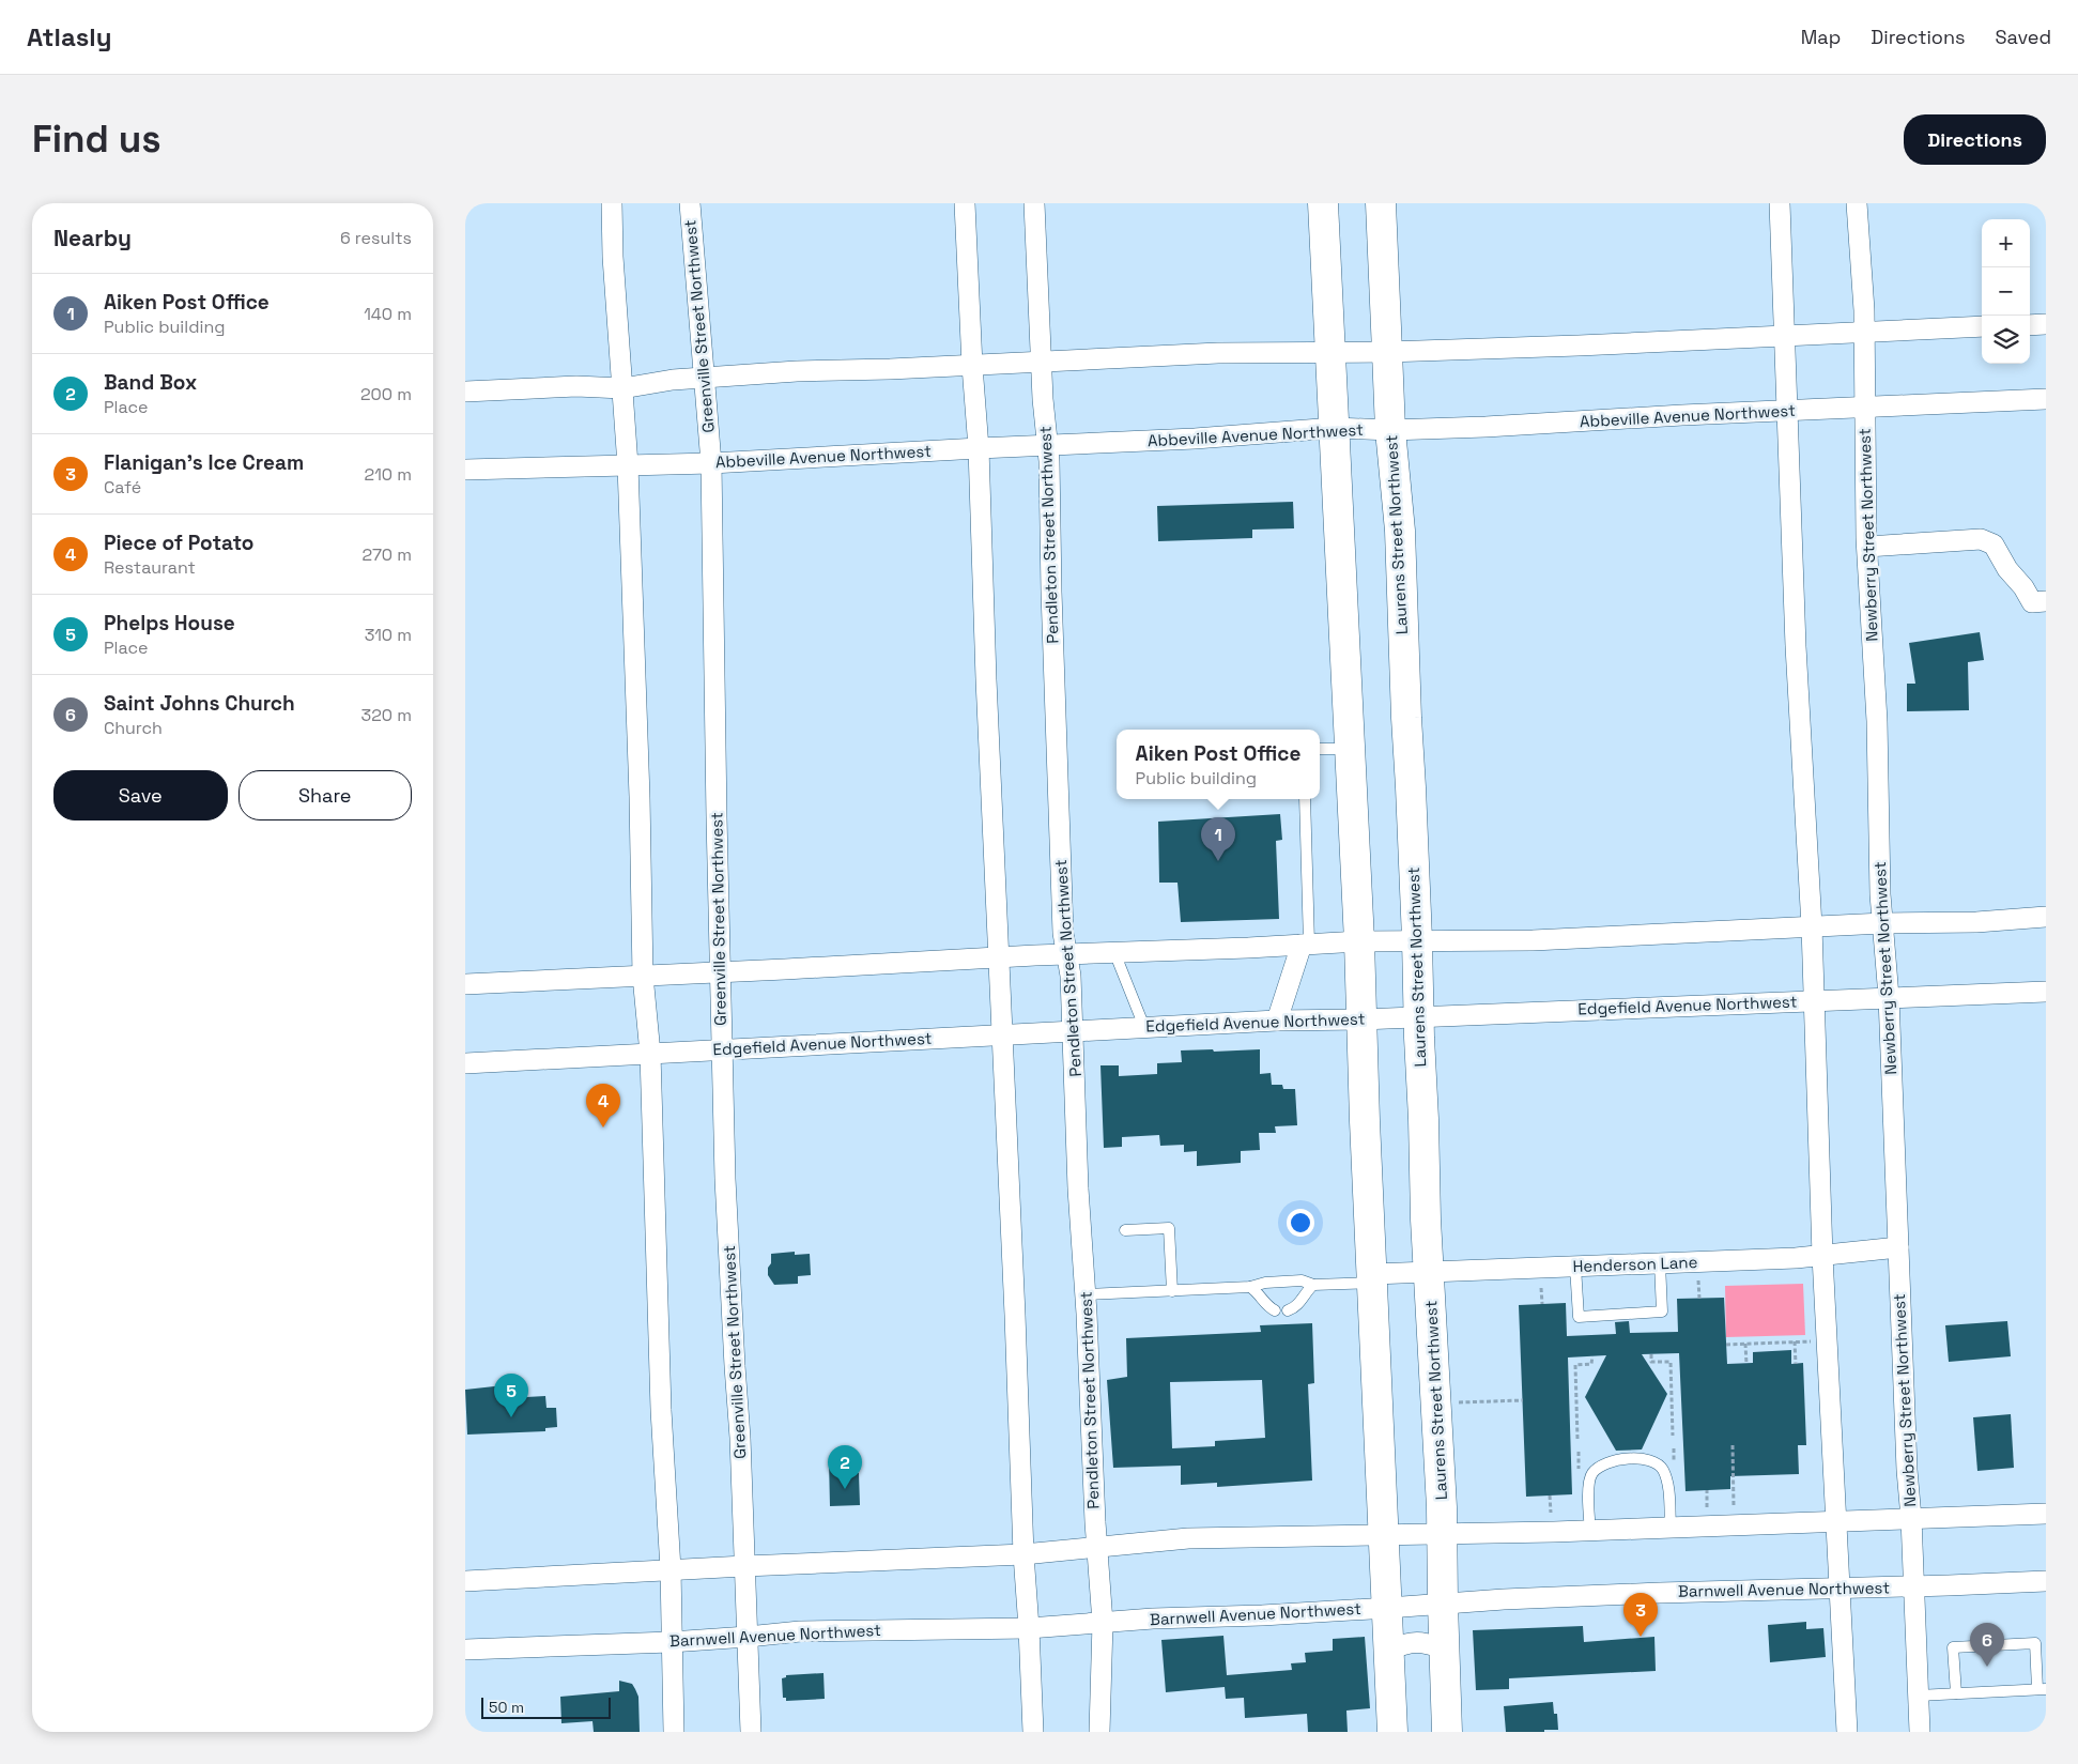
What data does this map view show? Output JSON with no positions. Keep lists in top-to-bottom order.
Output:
{
  "streets": {
    "main road": ["Laurens Street Northwest"],
    "street": [
      "Greenville Street Northwest",
      "Abbeville Avenue Northwest",
      "Pendleton Street Northwest",
      "Newberry Street Northwest",
      "Edgefield Avenue Northwest",
      "Henderson Lane",
      "Barnwell Avenue Northwest"
    ]
  },
  "crossings": [
    ["Greenville Street Northwest", "Abbeville Avenue Northwest"],
    ["Greenville Street Northwest", "Edgefield Avenue Northwest"],
    ["Greenville Street Northwest", "Barnwell Avenue Northwest"],
    ["Abbeville Avenue Northwest", "Pendleton Street Northwest"],
    ["Abbeville Avenue Northwest", "Laurens Street Northwest"],
    ["Abbeville Avenue Northwest", "Newberry Street Northwest"],
    ["Pendleton Street Northwest", "Edgefield Avenue Northwest"],
    ["Pendleton Street Northwest", "Barnwell Avenue Northwest"],
    ["Laurens Street Northwest", "Edgefield Avenue Northwest"],
    ["Laurens Street Northwest", "Henderson Lane"],
    ["Laurens Street Northwest", "Barnwell Avenue Northwest"],
    ["Newberry Street Northwest", "Edgefield Avenue Northwest"],
    ["Newberry Street Northwest", "Henderson Lane"],
    ["Newberry Street Northwest", "Barnwell Avenue Northwest"]
  ],
  "scale_bar": "50 m",
  "page": {
    "header": "Atlasly",
    "nav": ["Map", "Directions", "Saved"],
    "buttons": [
      "Directions",
      ["Save", "Share"]
    ],
    "title": "Find us",
    "heading": ["Nearby", "6 results"],
    "map_buttons": ["+", "−"],
    "list": [
      {
        "mark": "1",
        "name": "Aiken Post Office",
        "note": "Public building",
        "value": "140 m"
      },
      {
        "mark": "2",
        "name": "Band Box",
        "note": "Place",
        "value": "200 m"
      },
      {
        "mark": "3",
        "name": "Flanigan's Ice Cream",
        "note": "Café",
        "value": "210 m"
      },
      {
        "mark": "4",
        "name": "Piece of Potato",
        "note": "Restaurant",
        "value": "270 m"
      },
      {
        "mark": "5",
        "name": "Phelps House",
        "note": "Place",
        "value": "310 m"
      },
      {
        "mark": "6",
        "name": "Saint Johns Church",
        "note": "Church",
        "value": "320 m"
      }
    ],
    "popup": ["Aiken Post Office", "Public building"],
    "pins": [
      "1",
      "4",
      "5",
      "2",
      "3",
      "6"
    ],
    "scale": "50 m"
  }
}
